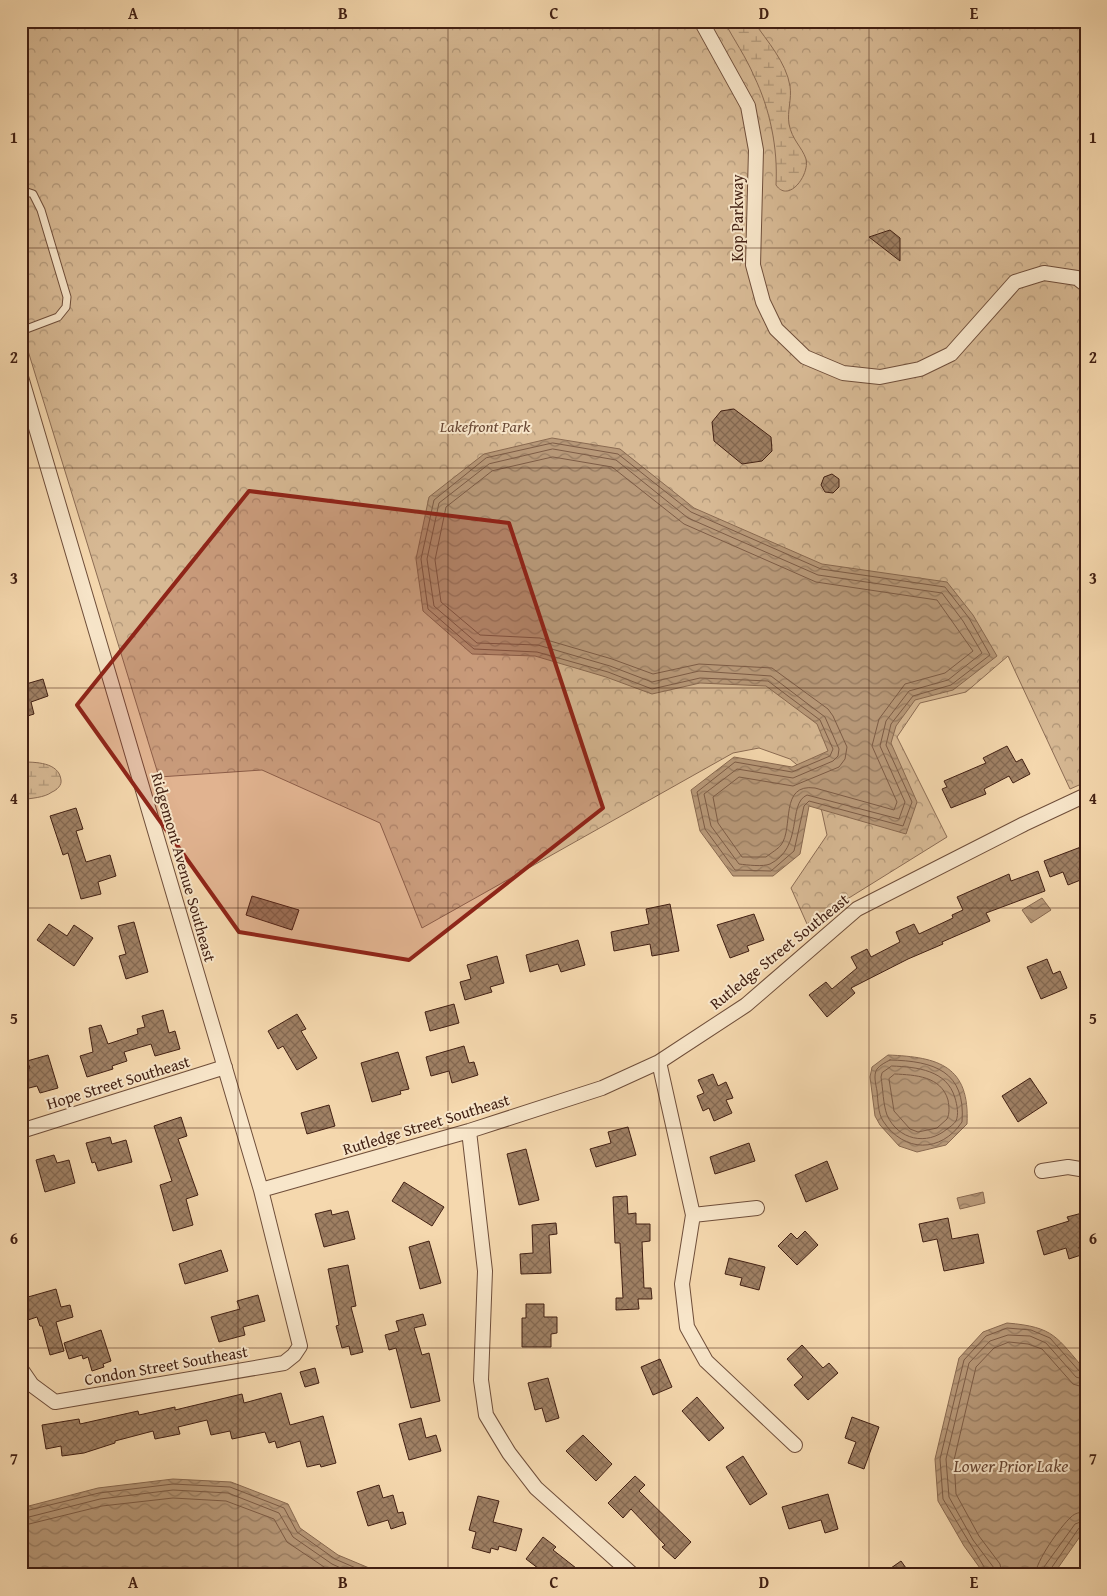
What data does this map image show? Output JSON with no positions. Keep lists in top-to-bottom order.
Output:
{
  "streets": {
    "street": [
      "Kop Parkway",
      "Ridgemont Avenue Southeast",
      "Rutledge Street Southeast",
      "Hope Street Southeast",
      "Condon Street Southeast"
    ]
  },
  "crossings": [
    ["Ridgemont Avenue Southeast", "Rutledge Street Southeast"],
    ["Ridgemont Avenue Southeast", "Hope Street Southeast"],
    ["Ridgemont Avenue Southeast", "Condon Street Southeast"]
  ],
  "water": ["Lower Prior Lake"],
  "parks": ["Lakefront Park"],
  "grid": {
    "columns": [
      "A",
      "B",
      "C",
      "D",
      "E"
    ],
    "rows": [
      "1",
      "2",
      "3",
      "4",
      "5",
      "6",
      "7"
    ]
  }
}
